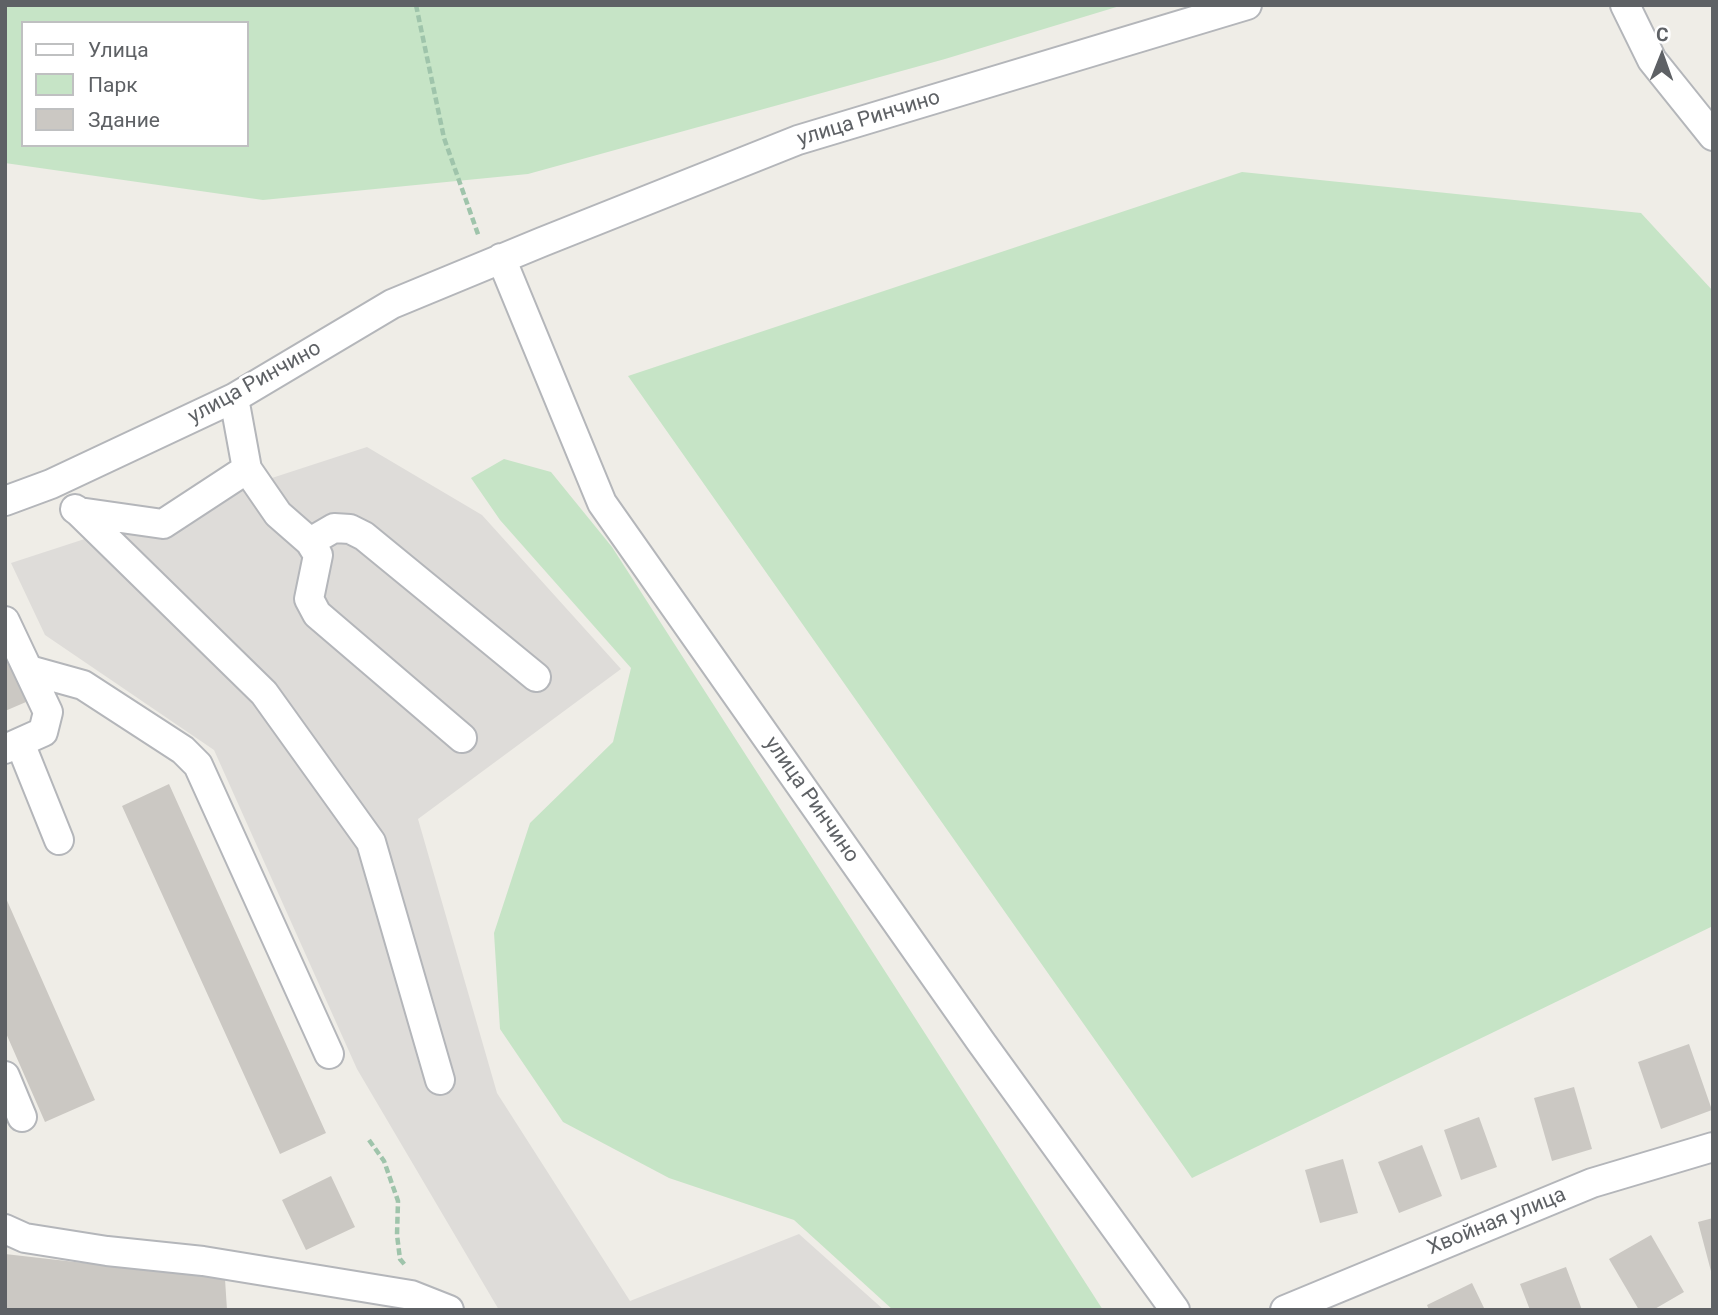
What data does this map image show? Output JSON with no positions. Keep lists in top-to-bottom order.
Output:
{
  "streets": {
    "street": ["улица Ринчино", "Хвойная улица"]
  },
  "legend": ["Улица", "Парк", "Здание"],
  "north": "top"
}
